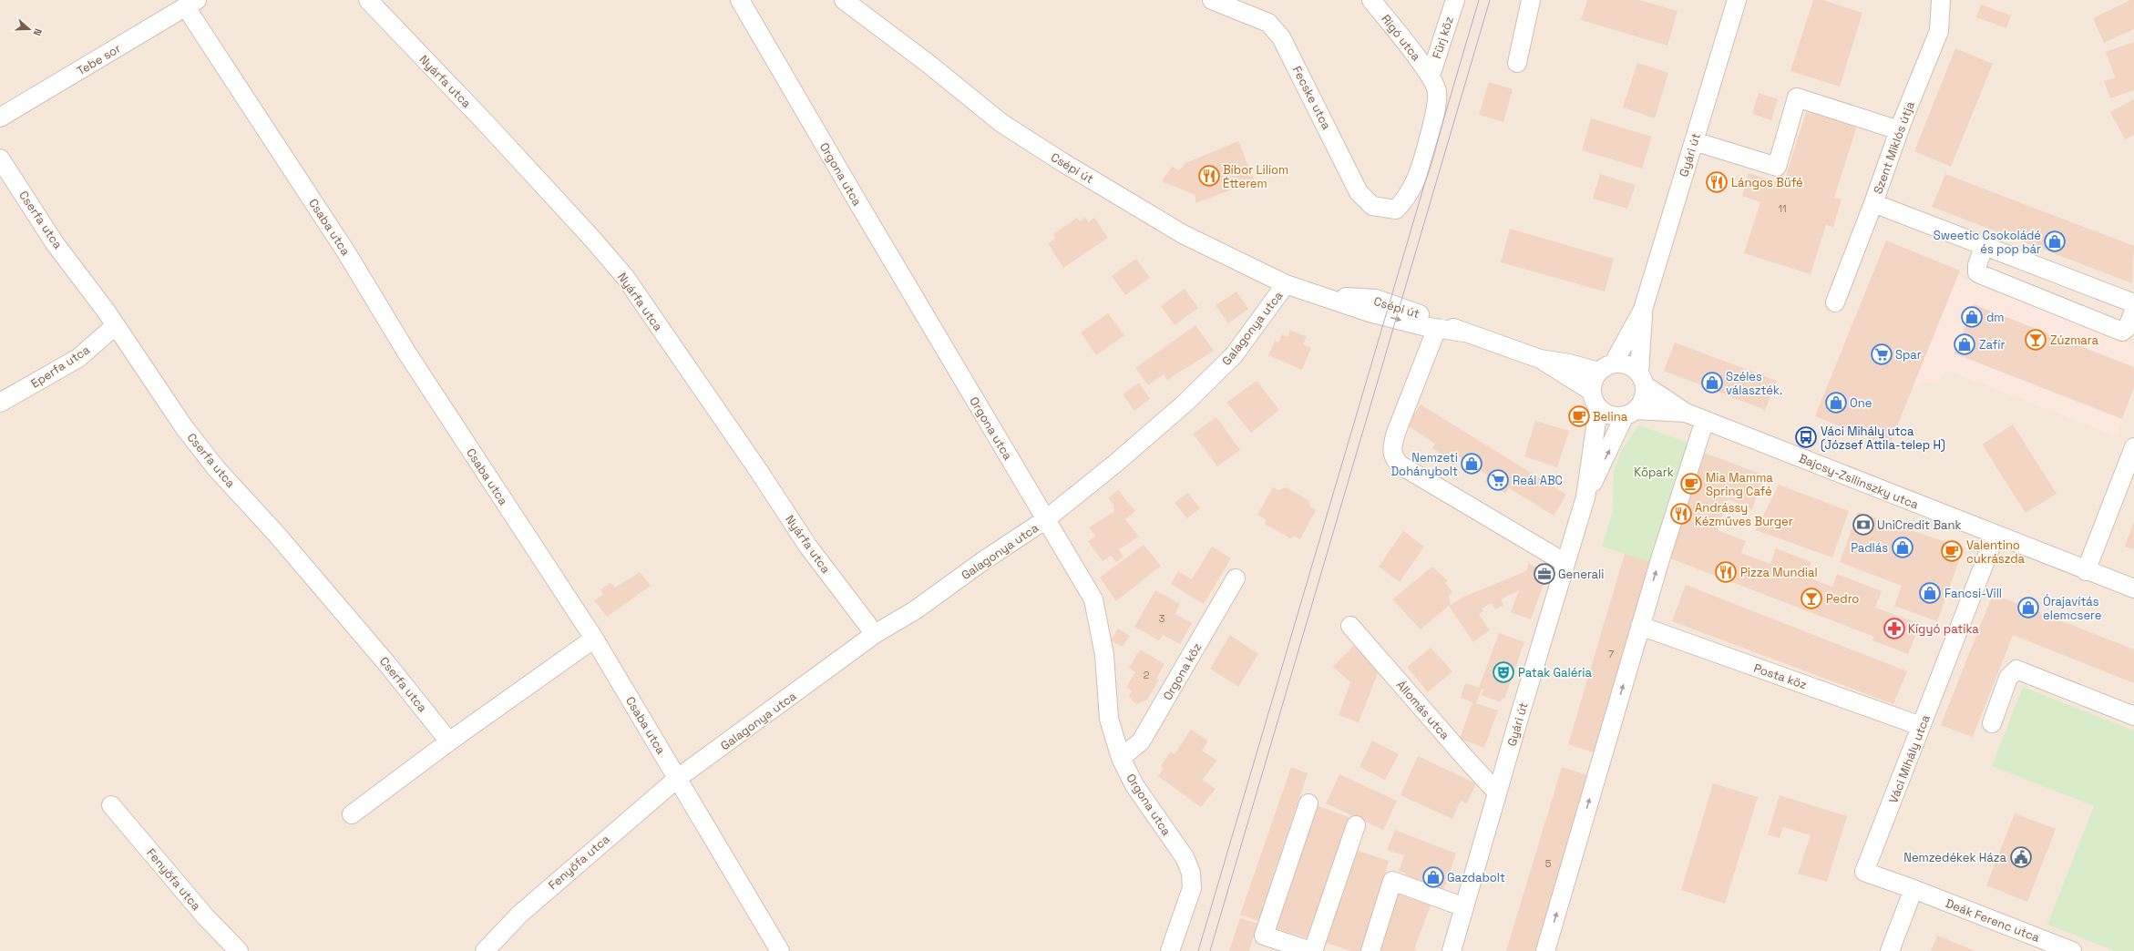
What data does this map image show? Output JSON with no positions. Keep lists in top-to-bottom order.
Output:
{
  "streets": {
    "street": [
      "Rigó utca",
      "Fürj köz",
      "Tebe sor",
      "Nyárfa utca",
      "Fecske utca",
      "Szent Miklós útja",
      "Gyári út",
      "Csépi út",
      "Orgona utca",
      "Cserfa utca",
      "Csaba utca",
      "Galagonya utca",
      "Eperfa utca",
      "Bajcsy-Zsilinszky utca",
      "Orgona köz",
      "Posta köz",
      "Állomás utca",
      "Váci Mihály utca",
      "Fenyőfa utca",
      "Deák Ferenc utca"
    ]
  },
  "crossings": [
    ["Rigó utca", "Fürj köz"],
    ["Rigó utca", "Fecske utca"],
    ["Tebe sor", "Csaba utca"],
    ["Nyárfa utca", "Galagonya utca"],
    ["Gyári út", "Csépi út"],
    ["Gyári út", "Bajcsy-Zsilinszky utca"],
    ["Gyári út", "Állomás utca"],
    ["Csépi út", "Galagonya utca"],
    ["Csépi út", "Bajcsy-Zsilinszky utca"],
    ["Orgona utca", "Galagonya utca"],
    ["Orgona utca", "Orgona köz"],
    ["Cserfa utca", "Eperfa utca"],
    ["Csaba utca", "Galagonya utca"],
    ["Csaba utca", "Fenyőfa utca"],
    ["Galagonya utca", "Fenyőfa utca"],
    ["Bajcsy-Zsilinszky utca", "Váci Mihály utca"],
    ["Posta köz", "Váci Mihály utca"],
    ["Váci Mihály utca", "Deák Ferenc utca"]
  ],
  "parks": ["Kőpark"],
  "places": {
    "restaurant": [
      "Bíbor Liliom Étterem",
      "Lángos Büfé",
      "Andrássy Kézműves Burger",
      "Pizza Mundial"
    ],
    "shop": [
      "Sweetic Csokoládé és pop bár",
      "dm",
      "Zafír",
      "Széles választék.",
      "One",
      "Nemzeti Dohánybolt",
      "Padlás",
      "Fancsi-Vill",
      "Órajavítás elemcsere",
      "Gazdabolt"
    ],
    "bar": ["Zúzmara", "Pedro"],
    "supermarket": ["Spar", "Reál ABC"],
    "cafe": ["Belina", "Mia Mamma Spring Café", "Valentino cukrászda"],
    "bus stop": ["Váci Mihály utca (József Attila-telep H)"],
    "bank": ["UniCredit Bank"],
    "office": ["Generali"],
    "pharmacy": ["Kígyó patika"],
    "theatre": ["Patak Galéria"],
    "public building": ["Nemzedékek Háza"]
  },
  "house_numbers": [
    "11",
    "3",
    "7",
    "2",
    "5"
  ],
  "north": "right"
}
